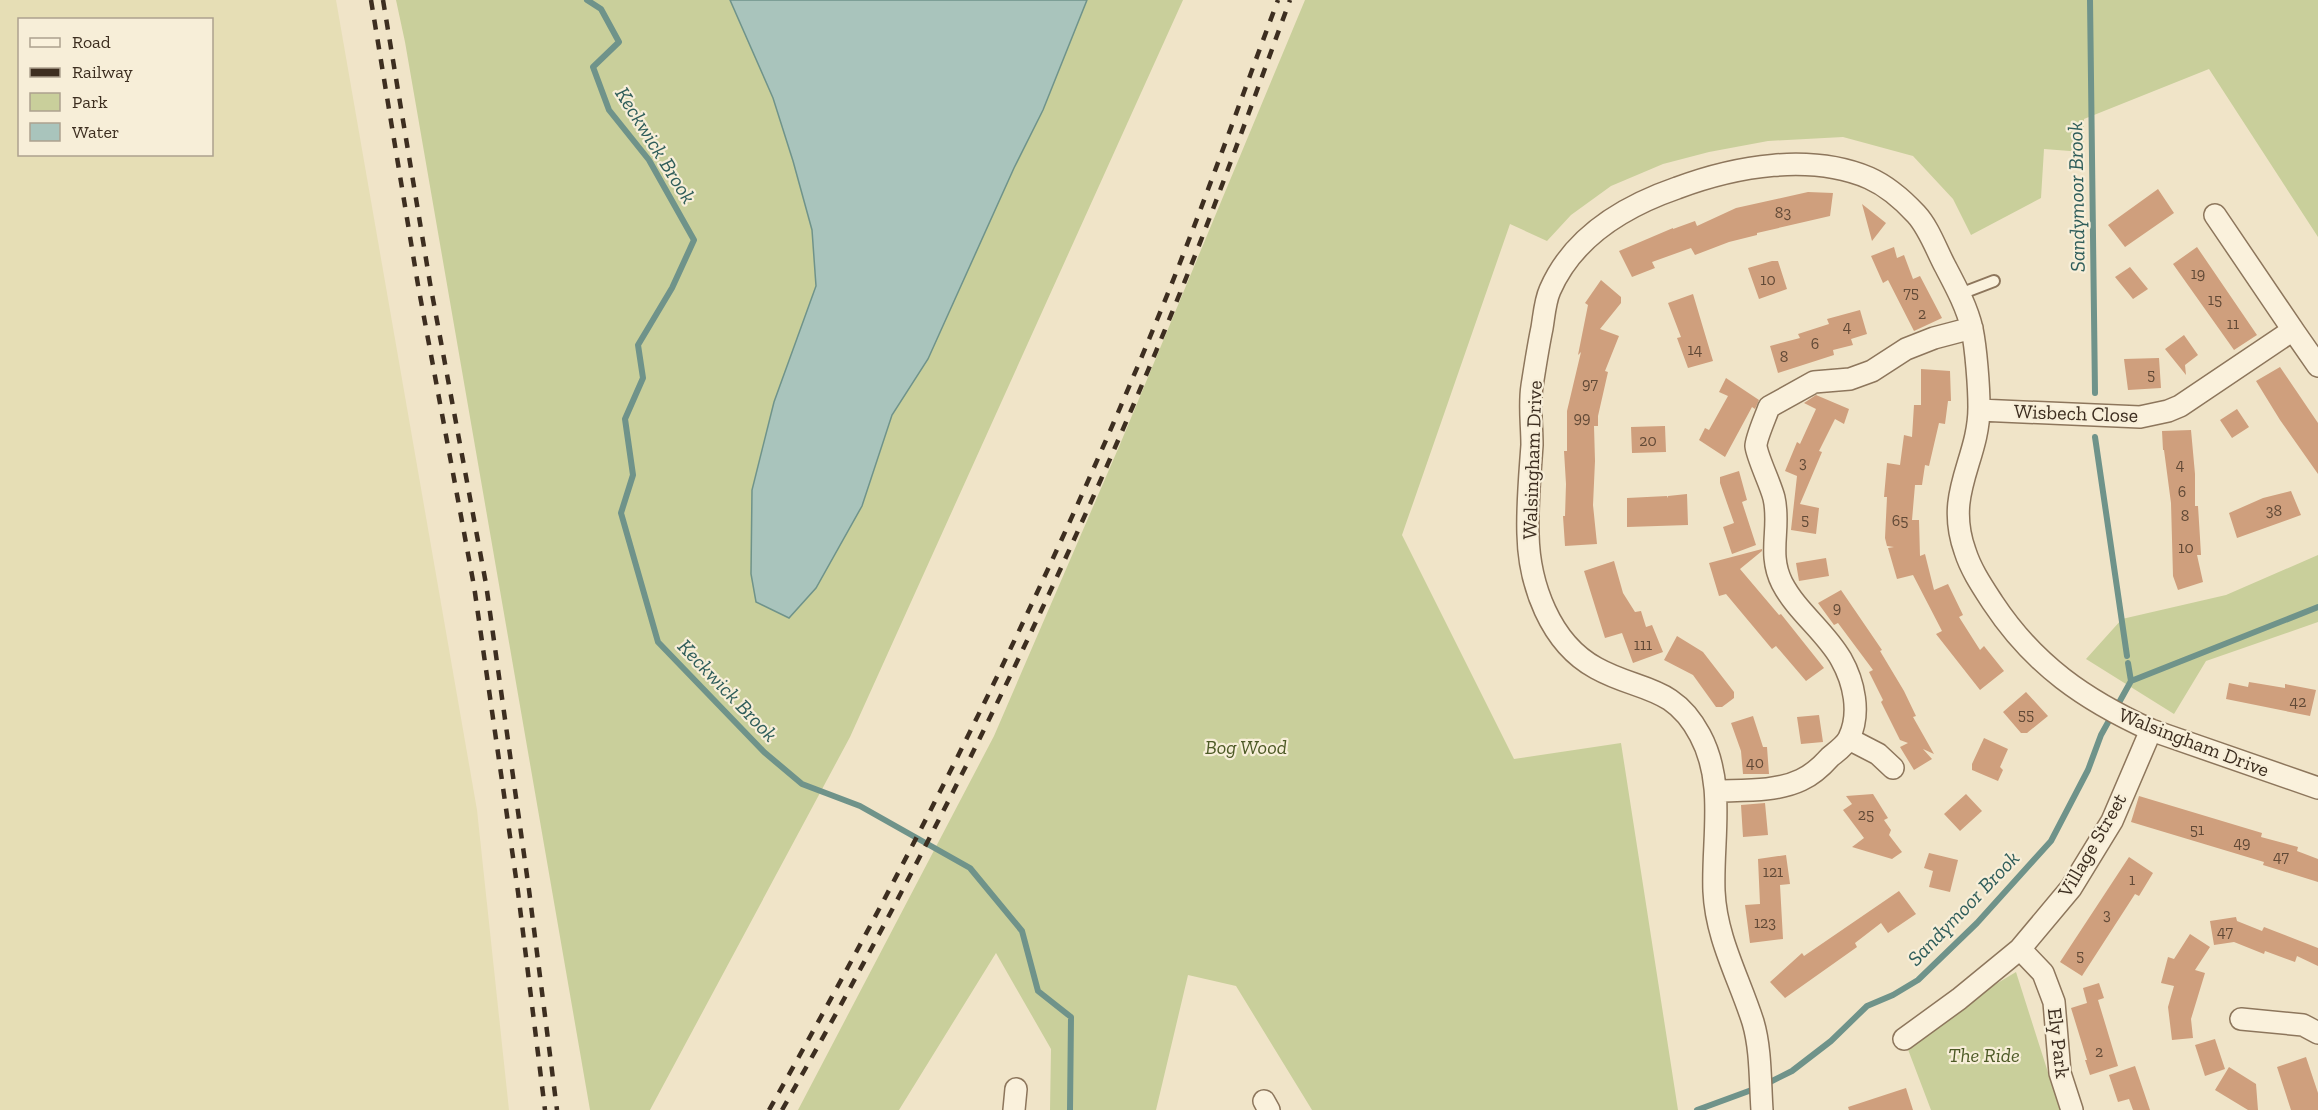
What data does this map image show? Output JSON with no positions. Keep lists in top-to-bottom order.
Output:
{
  "streets": {
    "street": [
      "Wisbech Close",
      "Walsingham Drive",
      "Village Street",
      "Ely Park"
    ]
  },
  "crossings": [
    ["Wisbech Close", "Walsingham Drive"],
    ["Walsingham Drive", "Village Street"],
    ["Village Street", "Ely Park"]
  ],
  "water": ["Keckwick Brook", "Sandymoor Brook"],
  "parks": ["Bog Wood", "The Ride"],
  "house_numbers": [
    "83",
    "19",
    "10",
    "75",
    "15",
    "2",
    "11",
    "4",
    "6",
    "14",
    "8",
    "5",
    "97",
    "99",
    "20",
    "3",
    "4",
    "6",
    "38",
    "8",
    "5",
    "65",
    "10",
    "9",
    "111",
    "42",
    "55",
    "40",
    "25",
    "51",
    "49",
    "47",
    "121",
    "1",
    "3",
    "123",
    "47",
    "5",
    "2"
  ],
  "legend": [
    "Road",
    "Railway",
    "Park",
    "Water"
  ]
}
